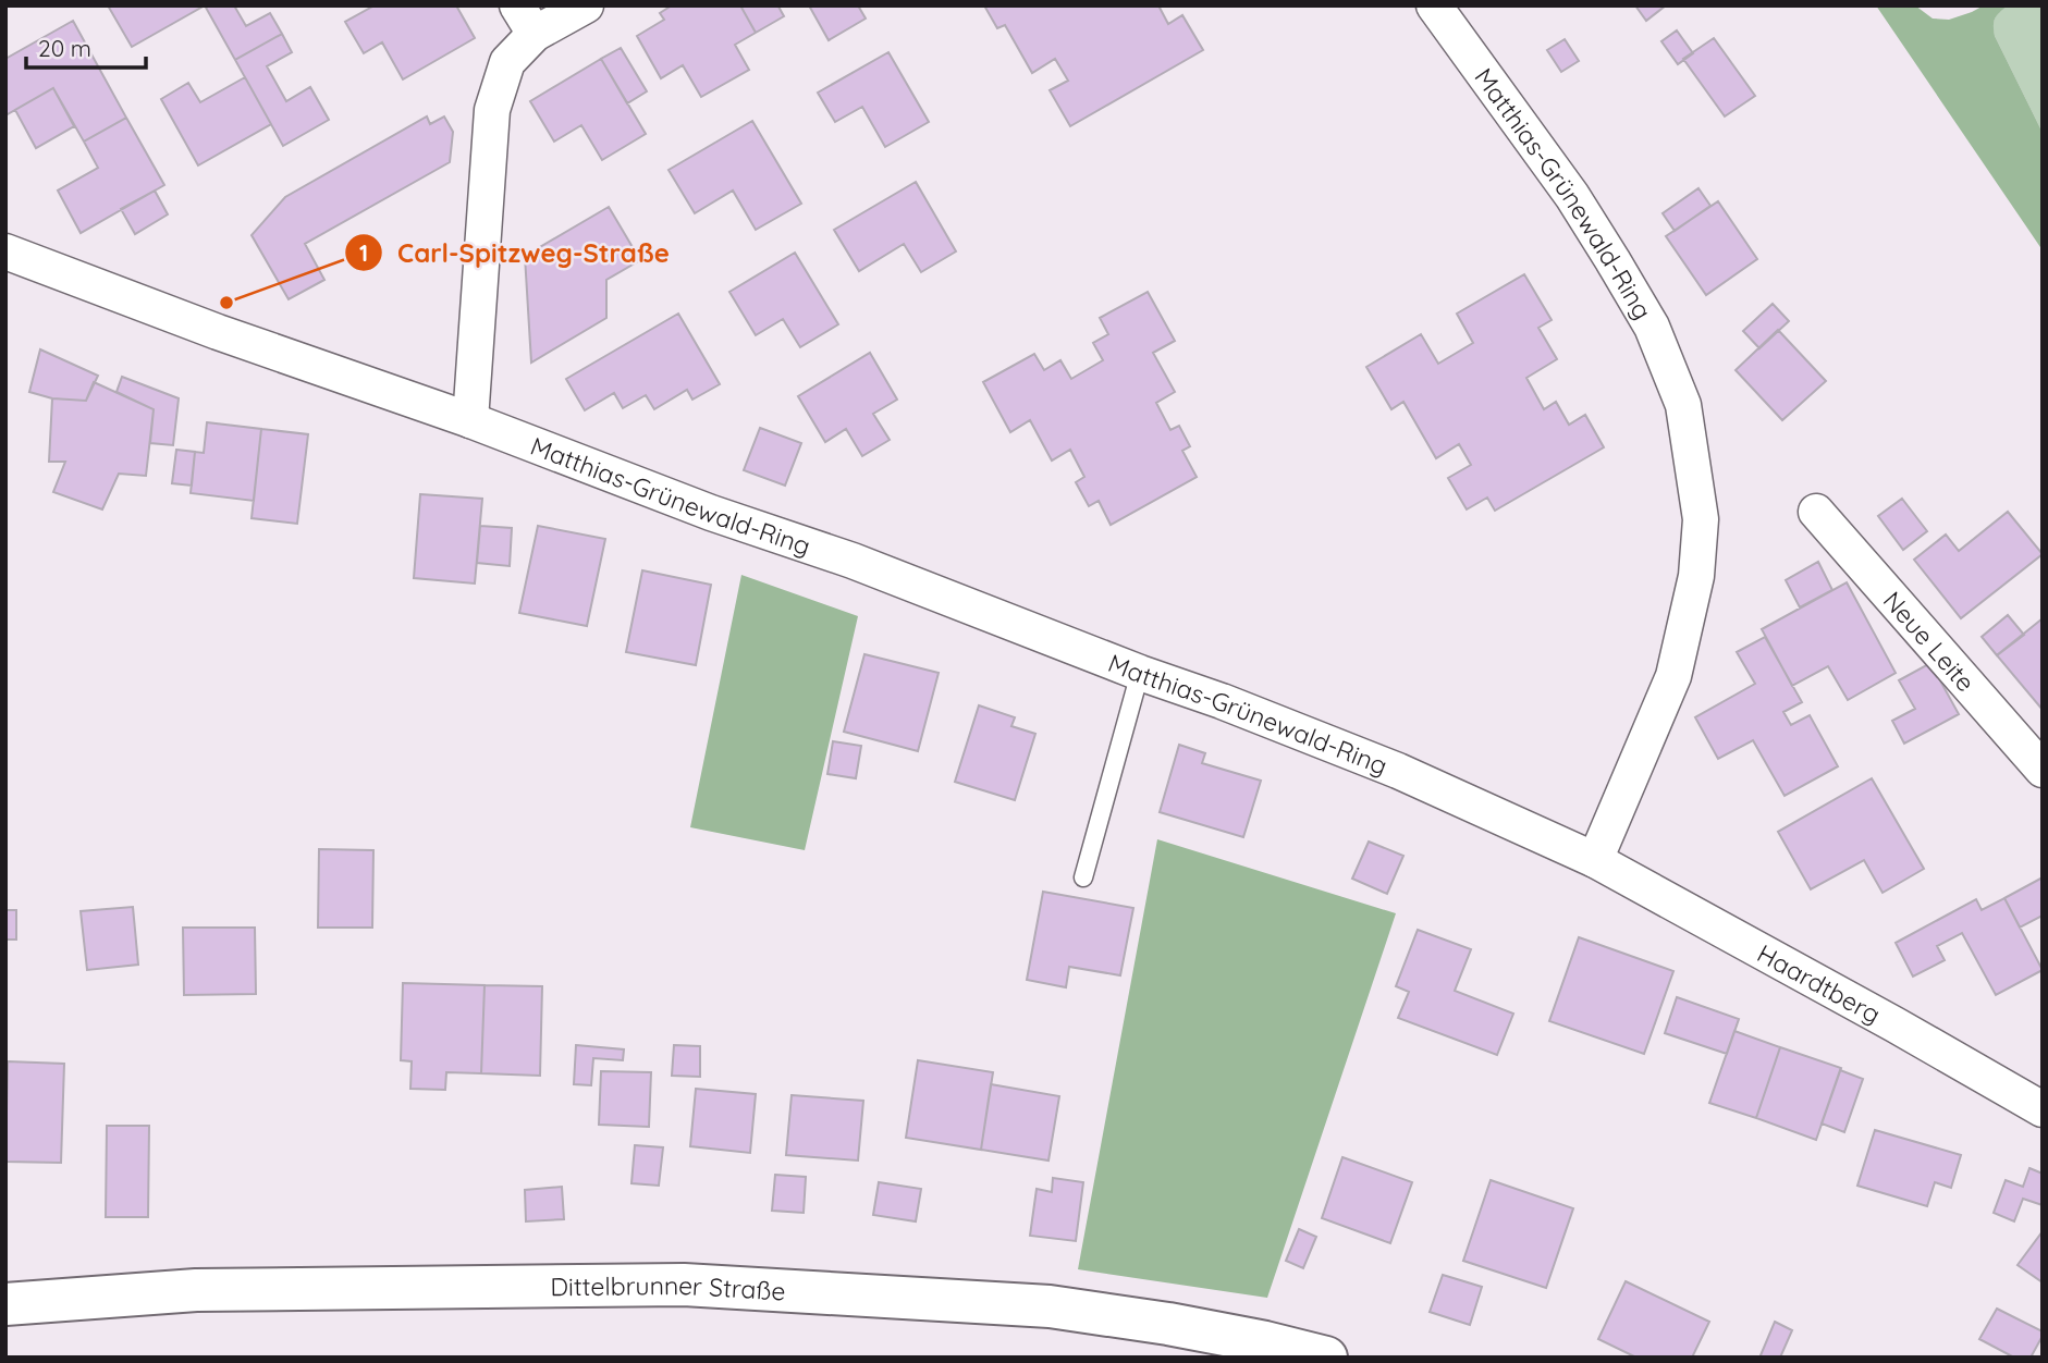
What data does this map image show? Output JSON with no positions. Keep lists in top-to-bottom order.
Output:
{
  "streets": {
    "street": [
      "Matthias-Grünewald-Ring",
      "Neue Leite",
      "Haardtberg",
      "Dittelbrunner Straße"
    ]
  },
  "crossings": [
    ["Matthias-Grünewald-Ring", "Haardtberg"]
  ],
  "places": ["Carl-Spitzweg-Straße"],
  "scale_bar": "20 m"
}
